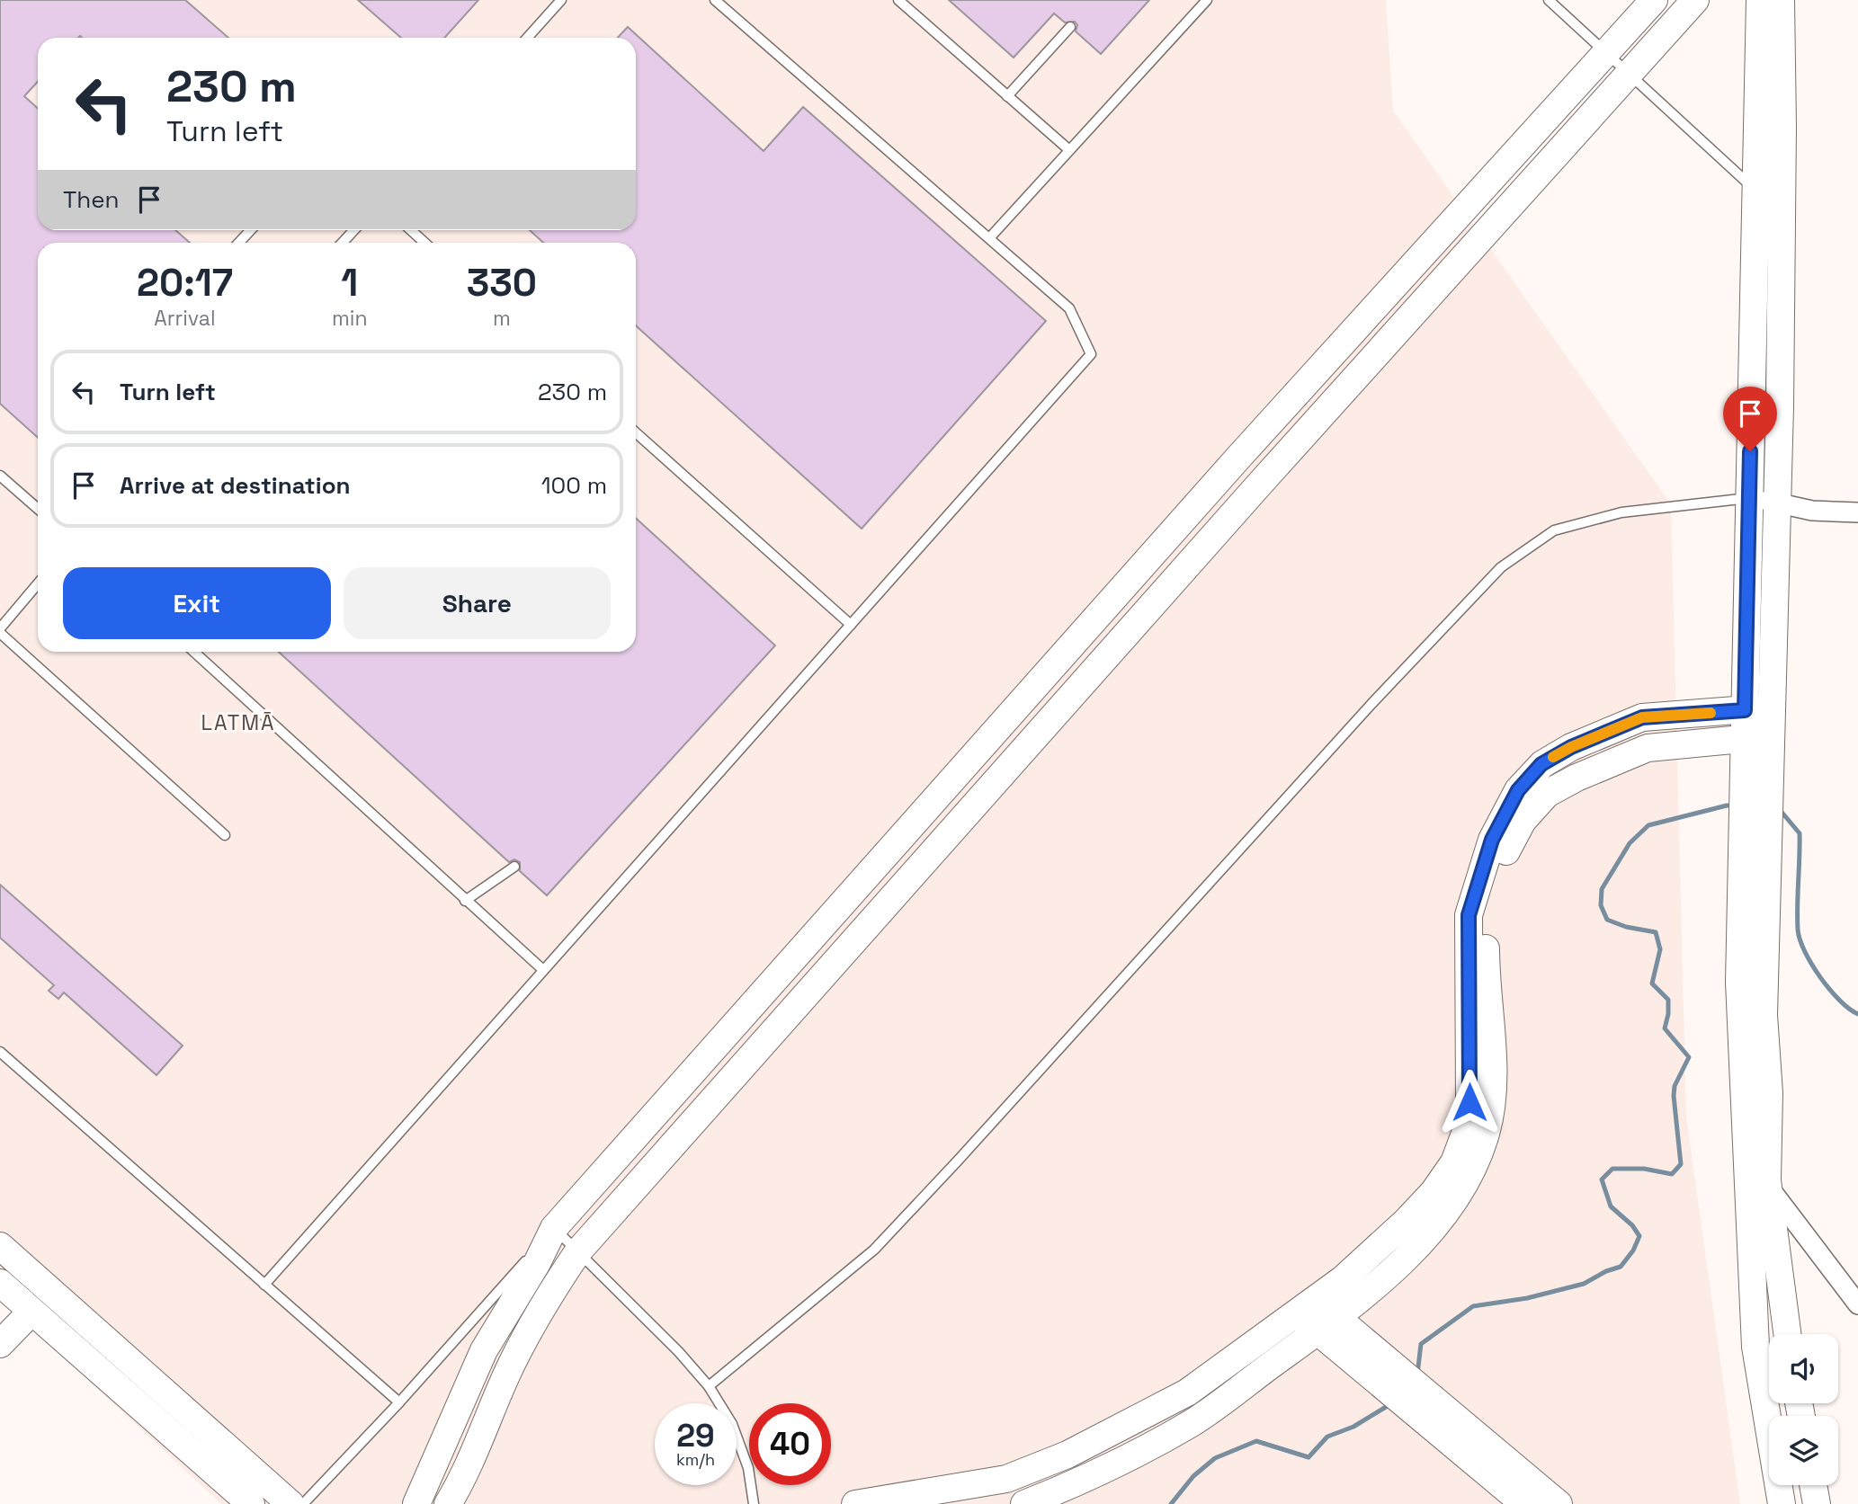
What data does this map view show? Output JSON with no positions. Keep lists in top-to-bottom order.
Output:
{
  "districts": ["LATMĀ"],
  "page": {
    "turn": ["230 m", "Turn left"],
    "then": "Then",
    "eta": [
      "20:17",
      "Arrival",
      "1",
      "min",
      "330",
      "m"
    ],
    "list": [
      {
        "name": "Turn left",
        "value": "230 m"
      },
      {
        "name": "Arrive at destination",
        "value": "100 m"
      }
    ],
    "buttons": ["Exit", "Share"],
    "speed": "29 km/h",
    "limit": "40"
  }
}
